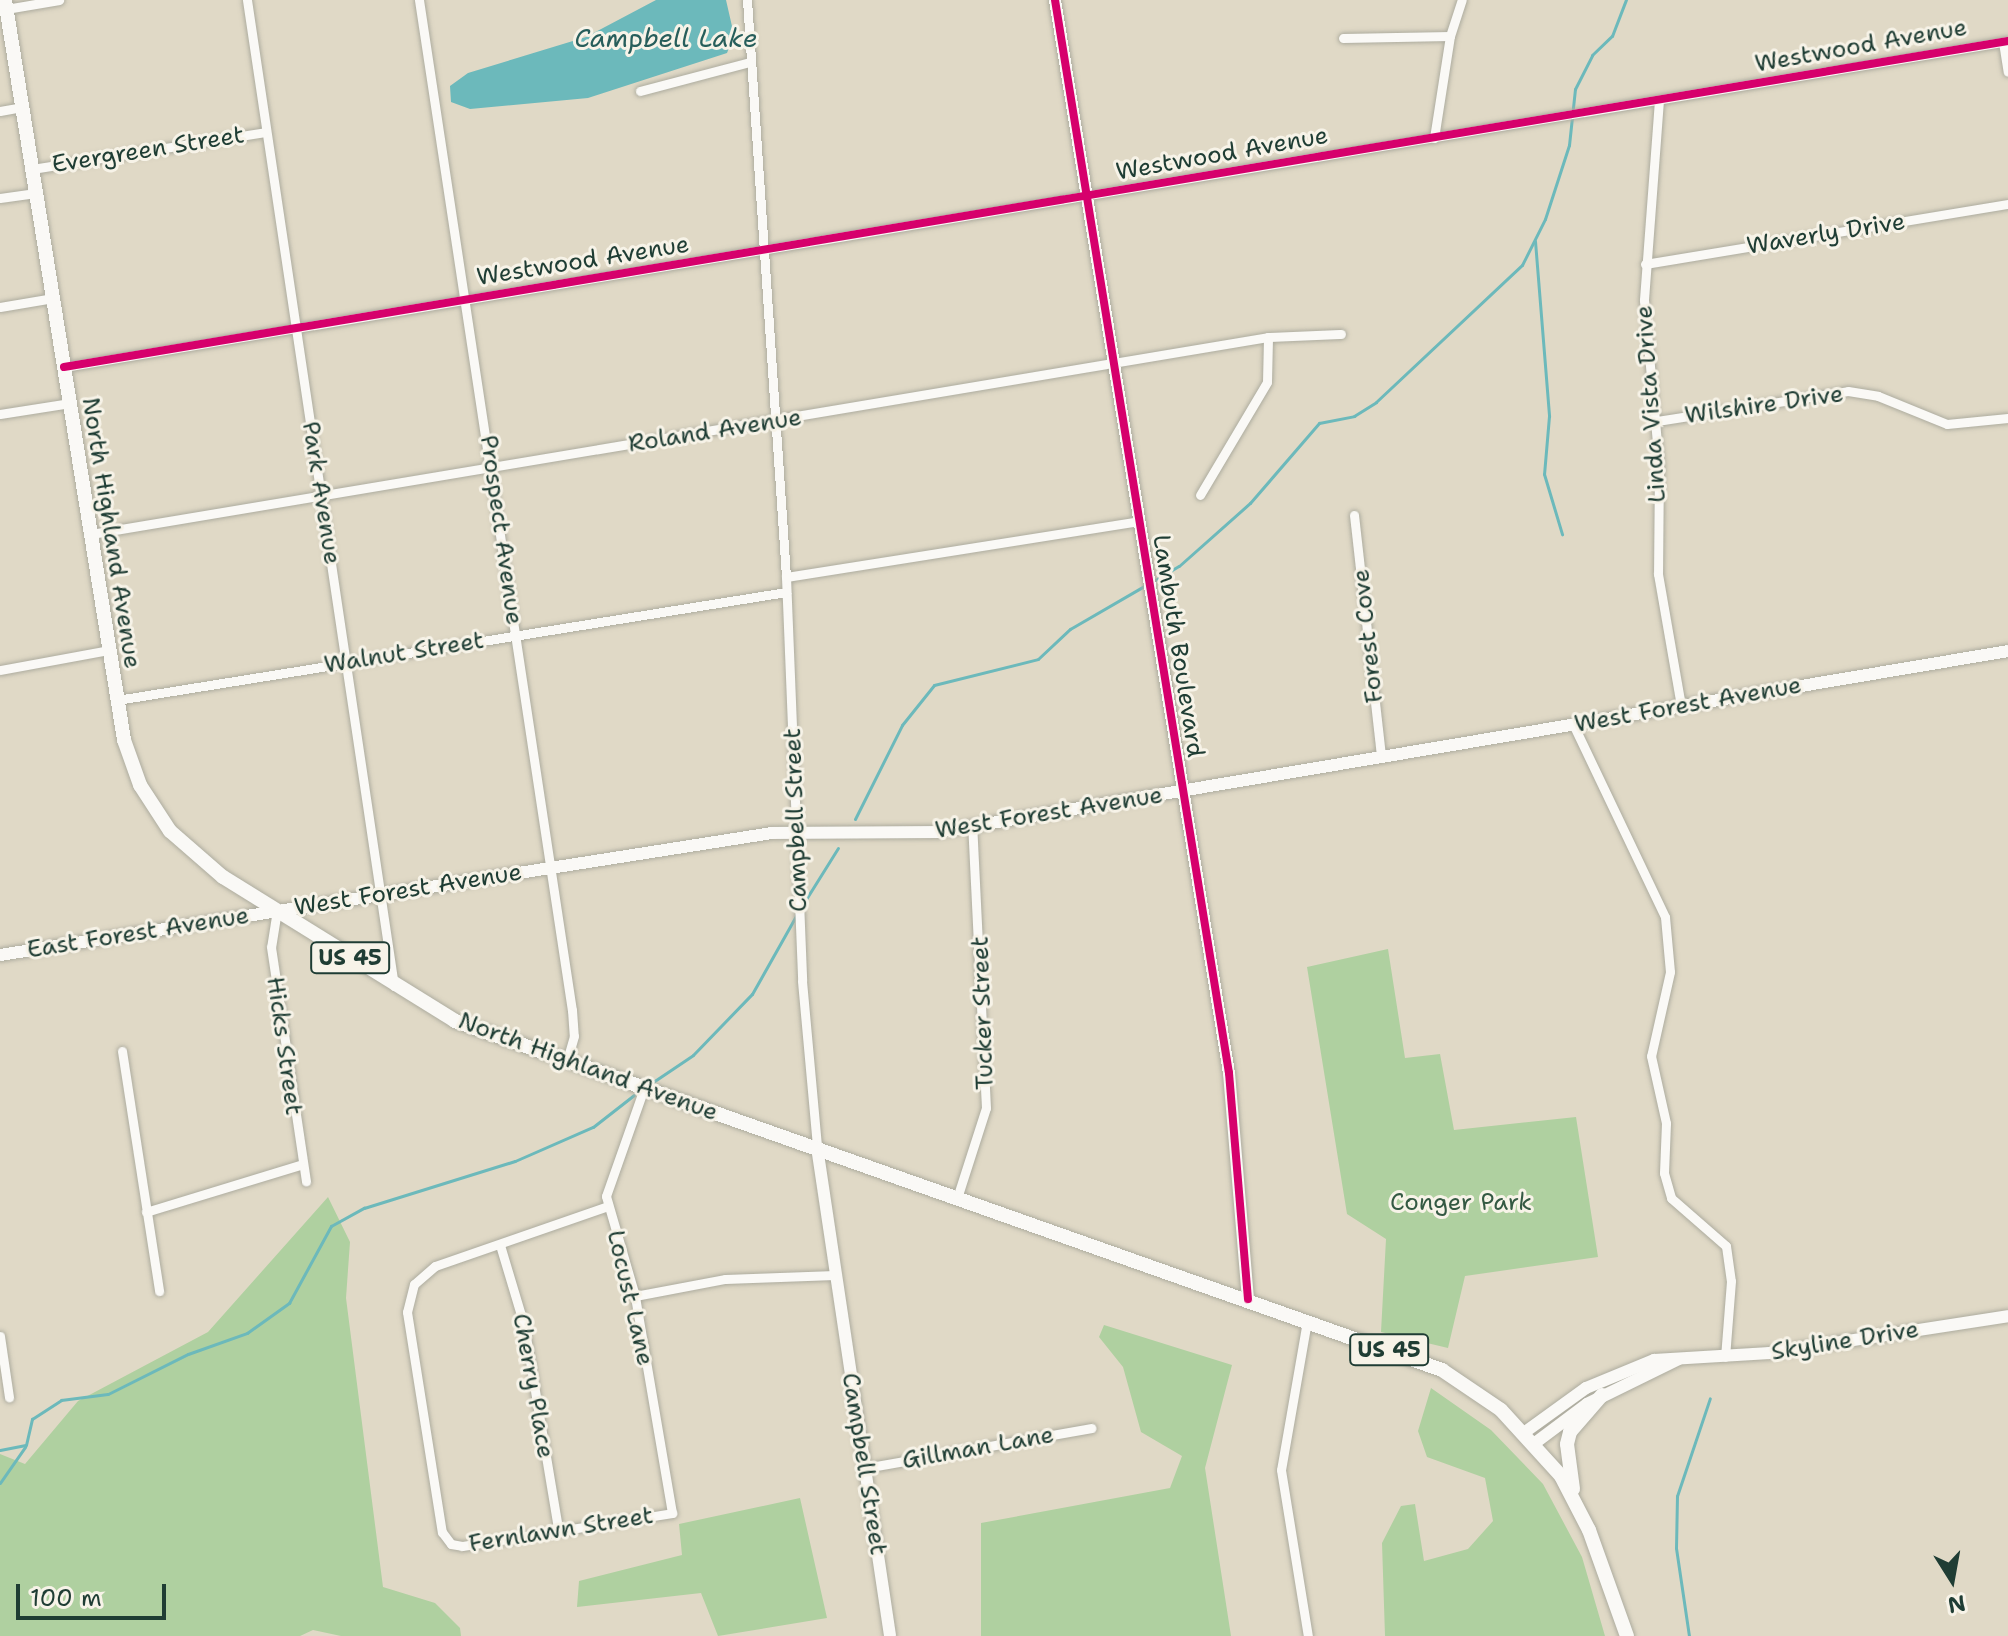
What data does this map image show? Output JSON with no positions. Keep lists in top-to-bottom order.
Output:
{
  "streets": {
    "main road": ["North Highland Avenue", "US 45"],
    "street": [
      "Westwood Avenue",
      "Evergreen Street",
      "Waverly Drive",
      "Linda Vista Drive",
      "Wilshire Drive",
      "Roland Avenue",
      "Park Avenue",
      "Prospect Avenue",
      "Forest Cove",
      "Lambuth Boulevard",
      "Walnut Street",
      "West Forest Avenue",
      "Campbell Street",
      "East Forest Avenue",
      "Tucker Street",
      "Hicks Street",
      "Locust Lane",
      "Skyline Drive",
      "Cherry Place",
      "Gillman Lane",
      "Fernlawn Street"
    ]
  },
  "crossings": [
    ["Westwood Avenue", "Linda Vista Drive"],
    ["Westwood Avenue", "Park Avenue"],
    ["Westwood Avenue", "Prospect Avenue"],
    ["Westwood Avenue", "North Highland Avenue"],
    ["Westwood Avenue", "Lambuth Boulevard"],
    ["Westwood Avenue", "Campbell Street"],
    ["Evergreen Street", "Park Avenue"],
    ["Evergreen Street", "North Highland Avenue"],
    ["Waverly Drive", "Linda Vista Drive"],
    ["Linda Vista Drive", "Wilshire Drive"],
    ["Linda Vista Drive", "West Forest Avenue"],
    ["Roland Avenue", "Park Avenue"],
    ["Roland Avenue", "Prospect Avenue"],
    ["Roland Avenue", "North Highland Avenue"],
    ["Roland Avenue", "Lambuth Boulevard"],
    ["Roland Avenue", "Campbell Street"],
    ["Park Avenue", "North Highland Avenue"],
    ["Park Avenue", "Walnut Street"],
    ["Park Avenue", "West Forest Avenue"],
    ["Prospect Avenue", "North Highland Avenue"],
    ["Prospect Avenue", "Walnut Street"],
    ["Prospect Avenue", "West Forest Avenue"],
    ["North Highland Avenue", "Lambuth Boulevard"],
    ["North Highland Avenue", "Walnut Street"],
    ["North Highland Avenue", "West Forest Avenue"],
    ["North Highland Avenue", "Campbell Street"],
    ["North Highland Avenue", "East Forest Avenue"],
    ["North Highland Avenue", "Tucker Street"],
    ["North Highland Avenue", "Hicks Street"],
    ["North Highland Avenue", "Locust Lane"],
    ["North Highland Avenue", "Skyline Drive"],
    ["Forest Cove", "West Forest Avenue"],
    ["Lambuth Boulevard", "West Forest Avenue"],
    ["Walnut Street", "Campbell Street"],
    ["West Forest Avenue", "Campbell Street"],
    ["West Forest Avenue", "East Forest Avenue"],
    ["West Forest Avenue", "Tucker Street"],
    ["West Forest Avenue", "Hicks Street"],
    ["Campbell Street", "Gillman Lane"],
    ["East Forest Avenue", "Hicks Street"],
    ["Locust Lane", "Fernlawn Street"],
    ["Cherry Place", "Fernlawn Street"]
  ],
  "water": ["Campbell Lake"],
  "parks": ["Conger Park"],
  "scale_bar": "100 m",
  "north": "bottom"
}
